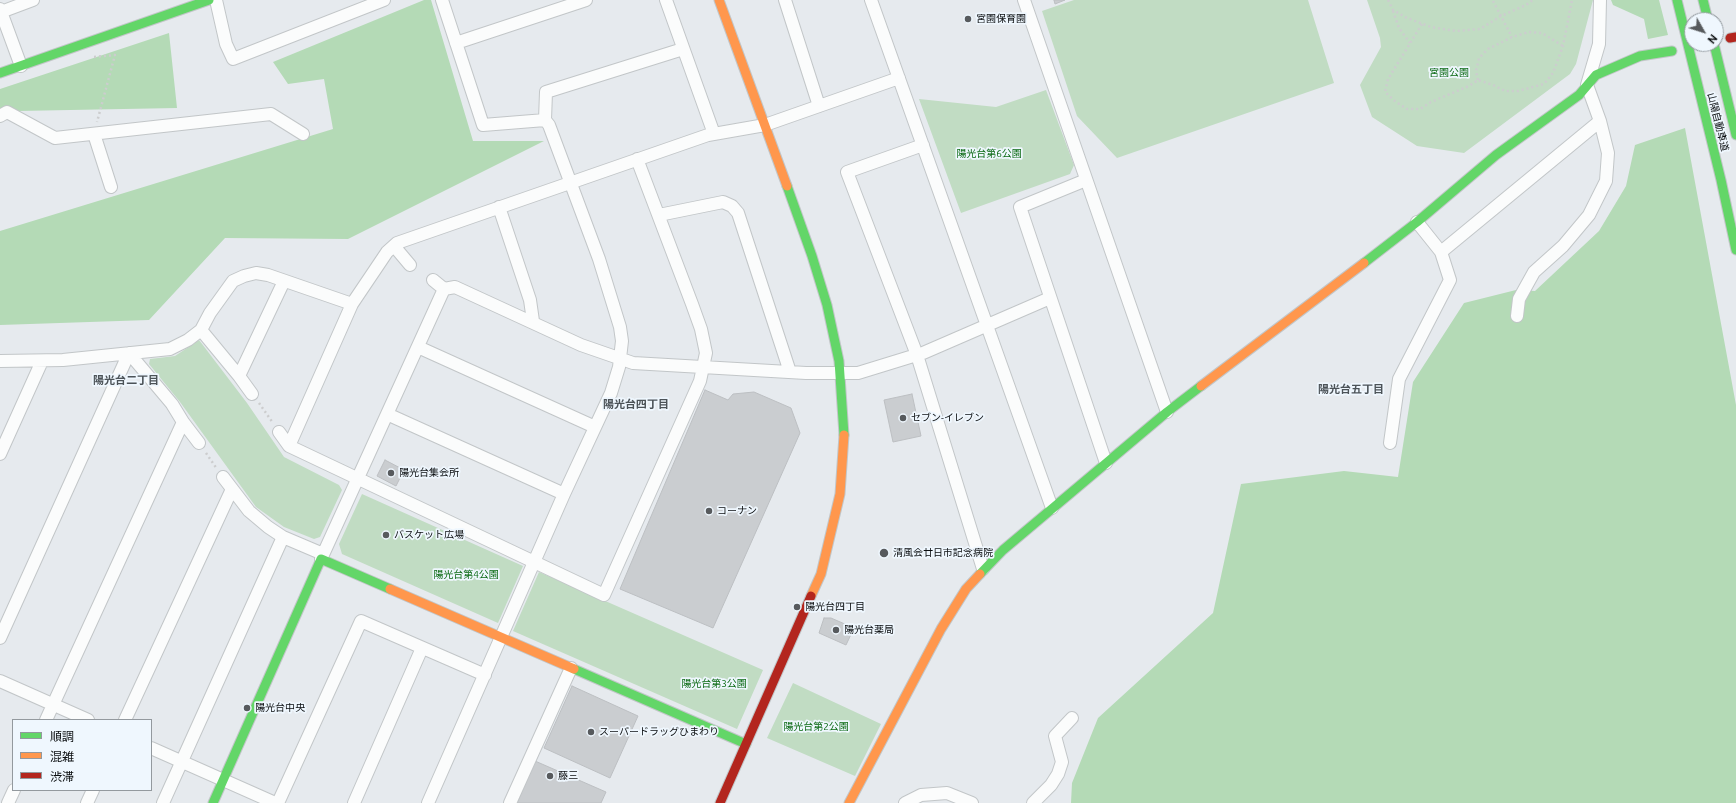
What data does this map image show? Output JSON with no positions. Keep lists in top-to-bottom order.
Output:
{
  "streets": {
    "main road": ["山陽自動車道"]
  },
  "districts": ["陽光台二丁目", "陽光台五丁目", "陽光台四丁目"],
  "parks": [
    "宮園公園",
    "陽光台第6公園",
    "陽光台第4公園",
    "陽光台第3公園",
    "陽光台第2公園"
  ],
  "places": [
    "宮園保育園",
    "セブン-イレブン",
    "陽光台集会所",
    "コーナン",
    "バスケット広場",
    "清風会廿日市記念病院",
    "陽光台四丁目",
    "陽光台薬局",
    "陽光台中央",
    "スーパードラッグひまわり",
    "藤三"
  ],
  "legend": ["順調", "混雑", "渋滞"],
  "north": "bottom right"
}
